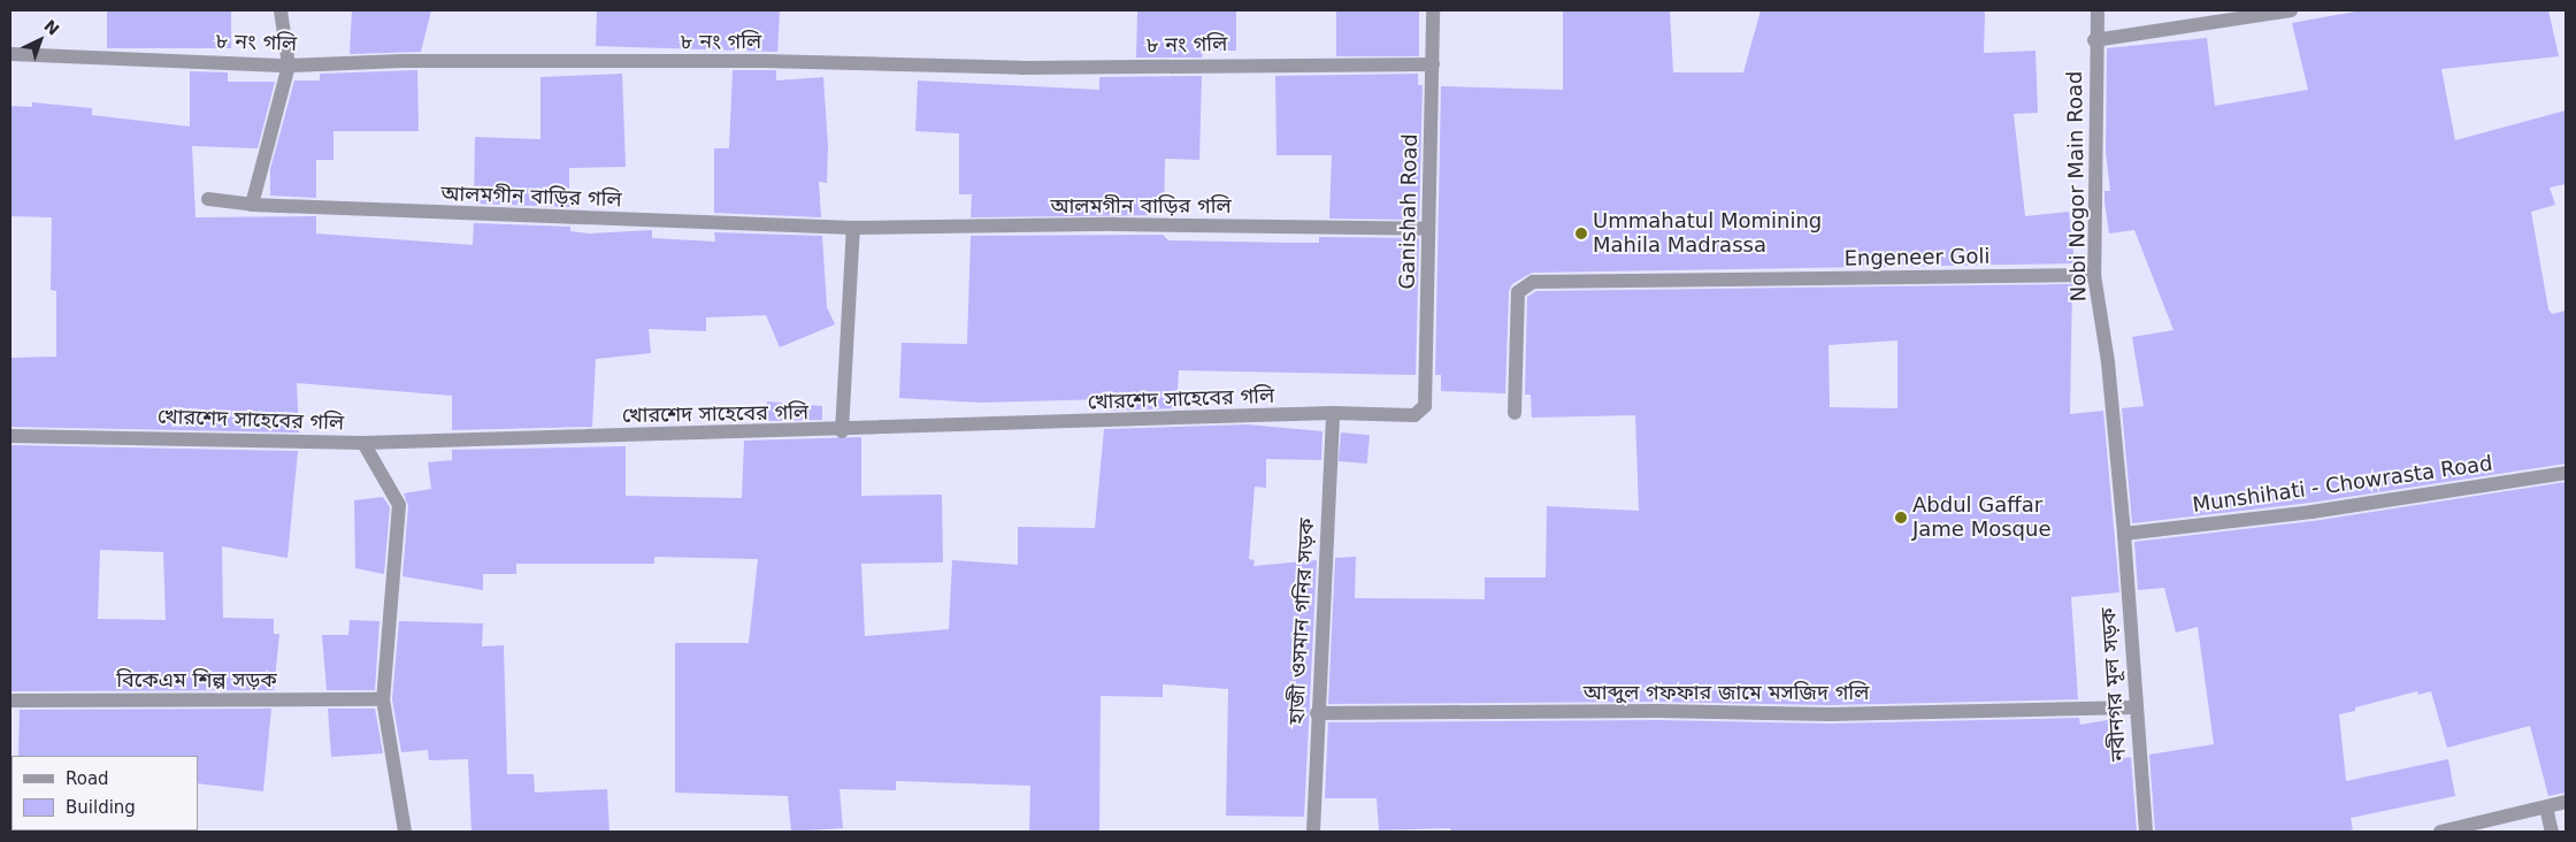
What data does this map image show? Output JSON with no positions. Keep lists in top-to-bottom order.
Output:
{
  "streets": {
    "street": [
      "৮ নং গলি",
      "Nobi Nogor Main Road",
      "আলমগীন বাড়ির গলি",
      "Ganishah Road",
      "Engeneer Goli",
      "খোরশেদ সাহেবের গলি",
      "Munshihati - Chowrasta Road",
      "হাজী ওসমান গনির সড়ক",
      "বিকেএম শিল্প সড়ক",
      "নবীনগর মূল সড়ক",
      "আব্দুল গফফার জামে মসজিদ গলি"
    ]
  },
  "crossings": [
    ["৮ নং গলি", "Ganishah Road"],
    ["Nobi Nogor Main Road", "Engeneer Goli"],
    ["Nobi Nogor Main Road", "Munshihati - Chowrasta Road"],
    ["Nobi Nogor Main Road", "নবীনগর মূল সড়ক"],
    ["আলমগীন বাড়ির গলি", "Ganishah Road"],
    ["Ganishah Road", "খোরশেদ সাহেবের গলি"],
    ["খোরশেদ সাহেবের গলি", "হাজী ওসমান গনির সড়ক"],
    ["Munshihati - Chowrasta Road", "নবীনগর মূল সড়ক"],
    ["হাজী ওসমান গনির সড়ক", "আব্দুল গফফার জামে মসজিদ গলি"],
    ["নবীনগর মূল সড়ক", "আব্দুল গফফার জামে মসজিদ গলি"]
  ],
  "places": ["Ummahatul Momining Mahila Madrassa", "Abdul Gaffar Jame Mosque"],
  "legend": ["Road", "Building"],
  "north": "top right"
}
